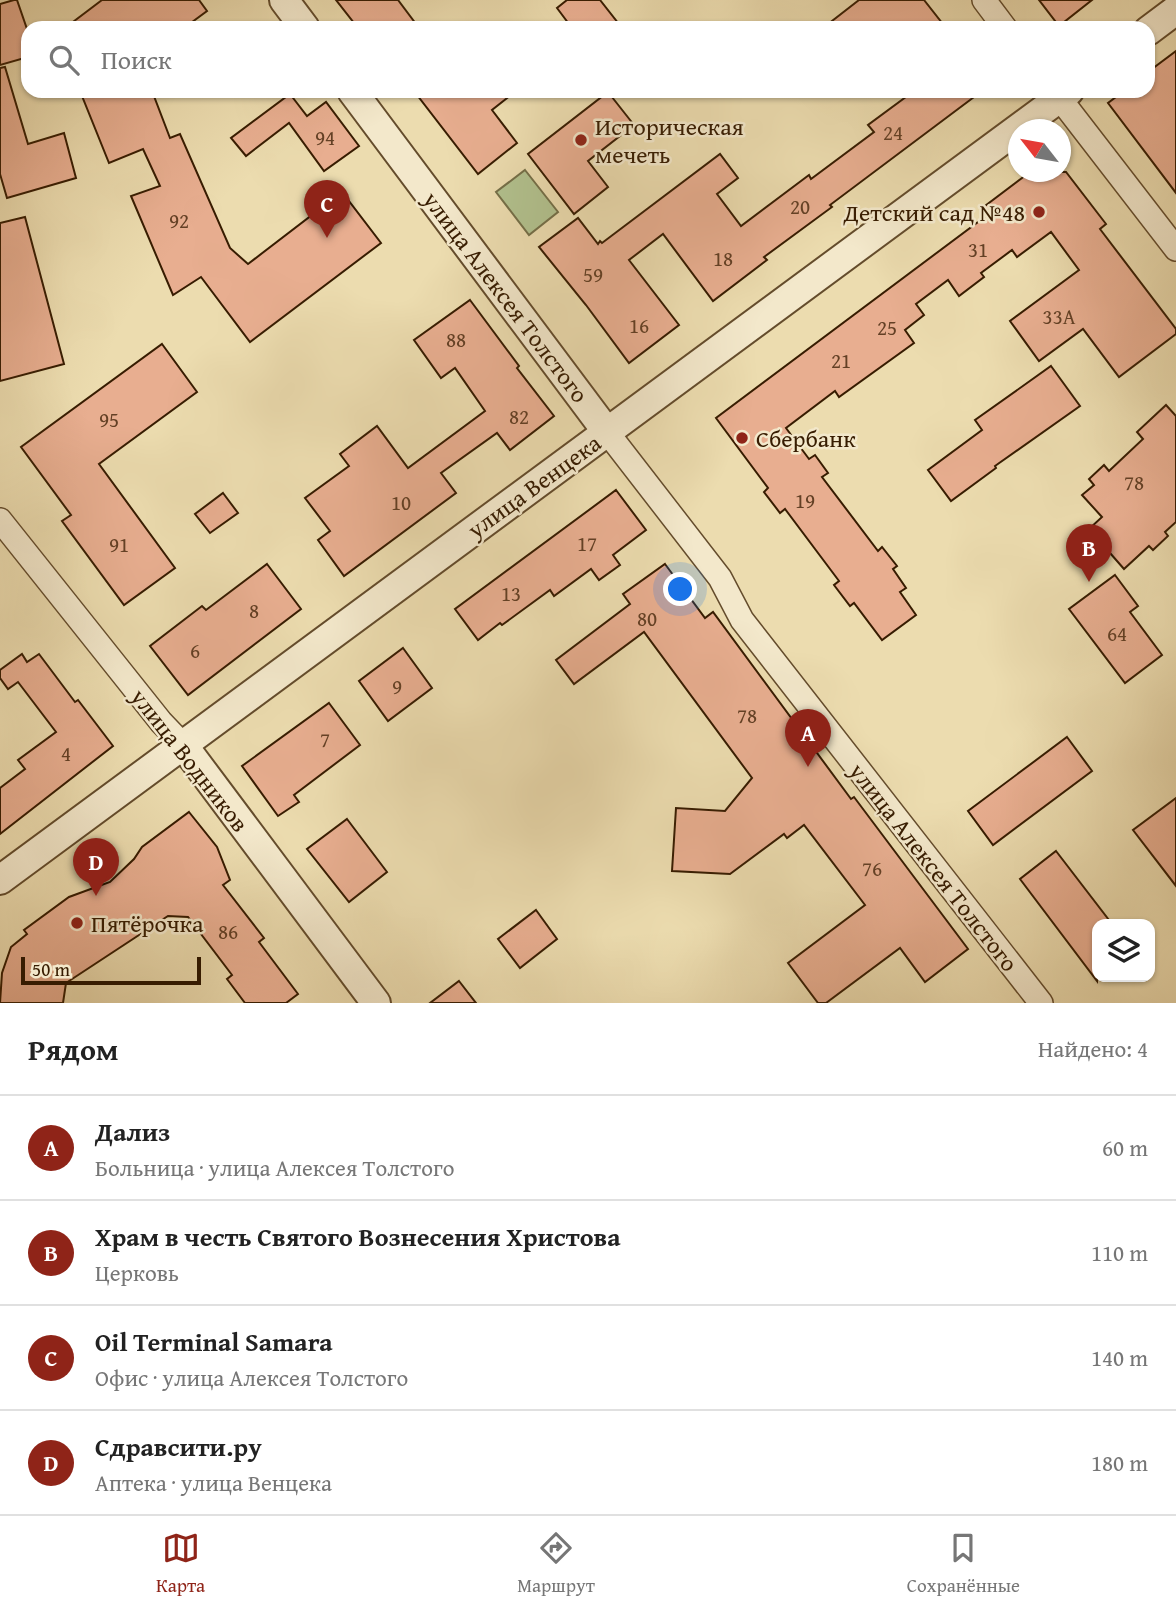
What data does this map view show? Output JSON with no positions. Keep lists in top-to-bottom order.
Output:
{
  "streets": {
    "street": ["улица Алексея Толстого", "улица Венцека", "улица Водников"]
  },
  "crossings": [
    ["улица Алексея Толстого", "улица Венцека"],
    ["улица Венцека", "улица Водников"]
  ],
  "places": [
    "Историческая мечеть",
    "Детский сад №48",
    "Сбербанк",
    "Пятёрочка"
  ],
  "house_numbers": [
    "24",
    "94",
    "20",
    "92",
    "31",
    "18",
    "59",
    "33А",
    "16",
    "25",
    "88",
    "21",
    "82",
    "95",
    "78",
    "19",
    "10",
    "17",
    "91",
    "13",
    "8",
    "80",
    "64",
    "6",
    "9",
    "78",
    "7",
    "4",
    "76",
    "86"
  ],
  "scale_bar": "50 m",
  "north": "top left",
  "page": {
    "search": "Поиск",
    "pins": [
      "C",
      "B",
      "A",
      "D"
    ],
    "scale": "50 m",
    "heading": ["Рядом", "Найдено: 4"],
    "list": [
      {
        "mark": "A",
        "name": "Дализ",
        "note": "Больница · улица Алексея Толстого",
        "value": "60 m"
      },
      {
        "mark": "B",
        "name": "Храм в честь Святого Вознесения Христова",
        "note": "Церковь",
        "value": "110 m"
      },
      {
        "mark": "C",
        "name": "Oil Terminal Samara",
        "note": "Офис · улица Алексея Толстого",
        "value": "140 m"
      },
      {
        "mark": "D",
        "name": "Сдравсити.ру",
        "note": "Аптека · улица Венцека",
        "value": "180 m"
      }
    ],
    "nav": ["Карта", "Маршрут", "Сохранённые"]
  }
}
